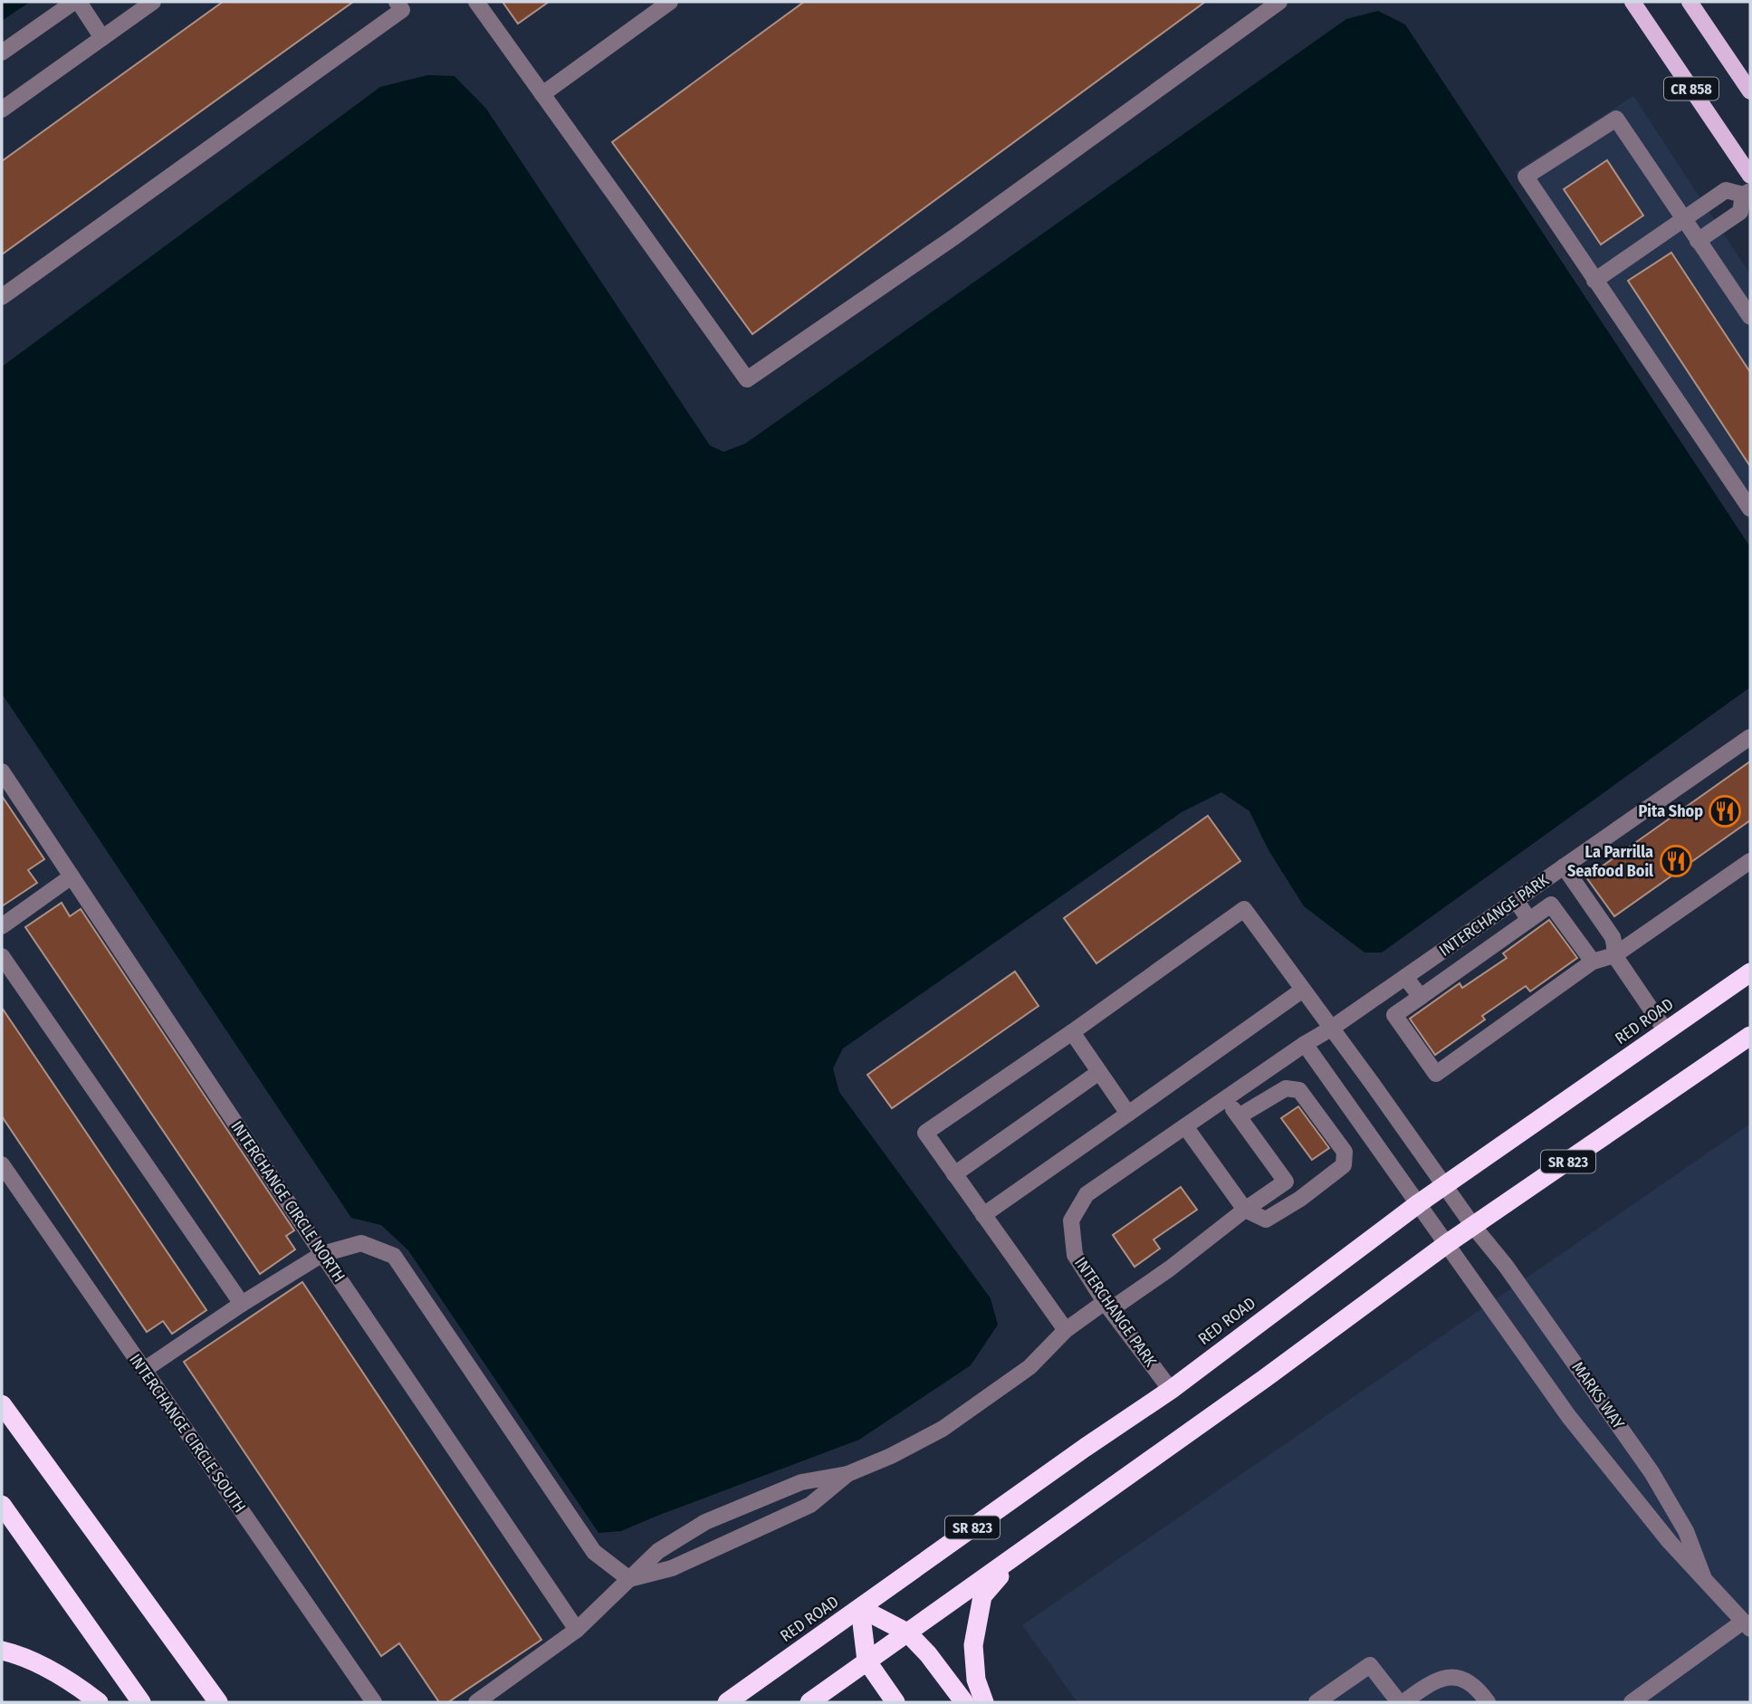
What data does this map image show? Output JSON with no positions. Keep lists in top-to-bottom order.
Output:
{
  "streets": {
    "highway": ["RED ROAD", "SR 823"],
    "main road": ["CR 858"],
    "street": [
      "INTERCHANGE PARK",
      "INTERCHANGE CIRCLE NORTH",
      "MARKS WAY",
      "INTERCHANGE CIRCLE SOUTH"
    ]
  },
  "crossings": [
    ["INTERCHANGE PARK", "RED ROAD"],
    ["SR 823", "MARKS WAY"]
  ],
  "places": {
    "restaurant": ["Pita Shop", "La Parrilla Seafood Boil"]
  }
}
